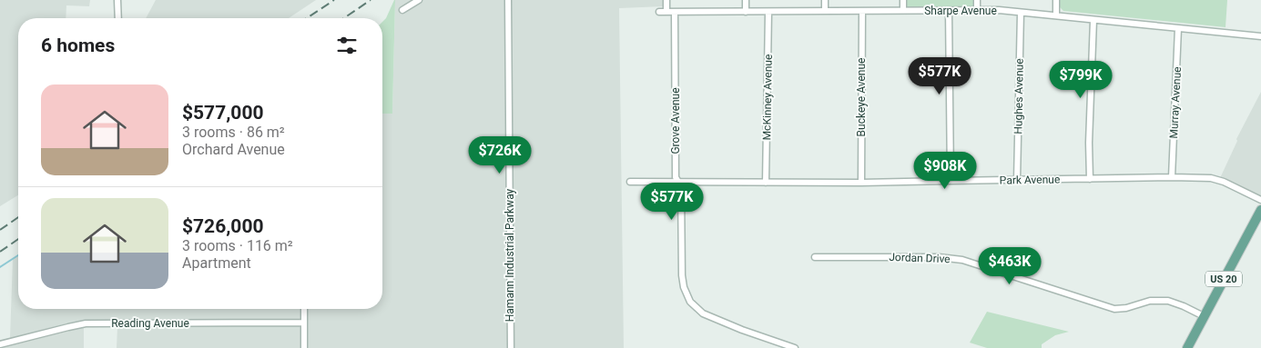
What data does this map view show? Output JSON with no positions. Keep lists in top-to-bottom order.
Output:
{
  "streets": {
    "main road": ["US 20"],
    "street": [
      "Sharpe Avenue",
      "Hughes Avenue",
      "McKinney Avenue",
      "Buckeye Avenue",
      "Murray Avenue",
      "Grove Avenue",
      "Park Avenue",
      "Hamann Industrial Parkway",
      "Jordan Drive",
      "Reading Avenue"
    ]
  },
  "crossings": [
    ["Sharpe Avenue", "Hughes Avenue"],
    ["Sharpe Avenue", "McKinney Avenue"],
    ["Sharpe Avenue", "Buckeye Avenue"],
    ["Sharpe Avenue", "Murray Avenue"],
    ["Sharpe Avenue", "Grove Avenue"],
    ["Hughes Avenue", "Park Avenue"],
    ["McKinney Avenue", "Park Avenue"],
    ["Buckeye Avenue", "Park Avenue"],
    ["Murray Avenue", "Park Avenue"],
    ["Grove Avenue", "Park Avenue"],
    ["Jordan Drive", "US 20"]
  ],
  "page": {
    "heading": "6 homes",
    "price": [
      "$577K",
      "$799K",
      "$726K",
      "$908K",
      "$577K",
      "$463K"
    ],
    "list": [
      {
        "name": "$577,000",
        "note": "3 rooms · 86 m² · Orchard Avenue"
      },
      {
        "name": "$726,000",
        "note": "3 rooms · 116 m² · Apartment"
      }
    ]
  }
}
